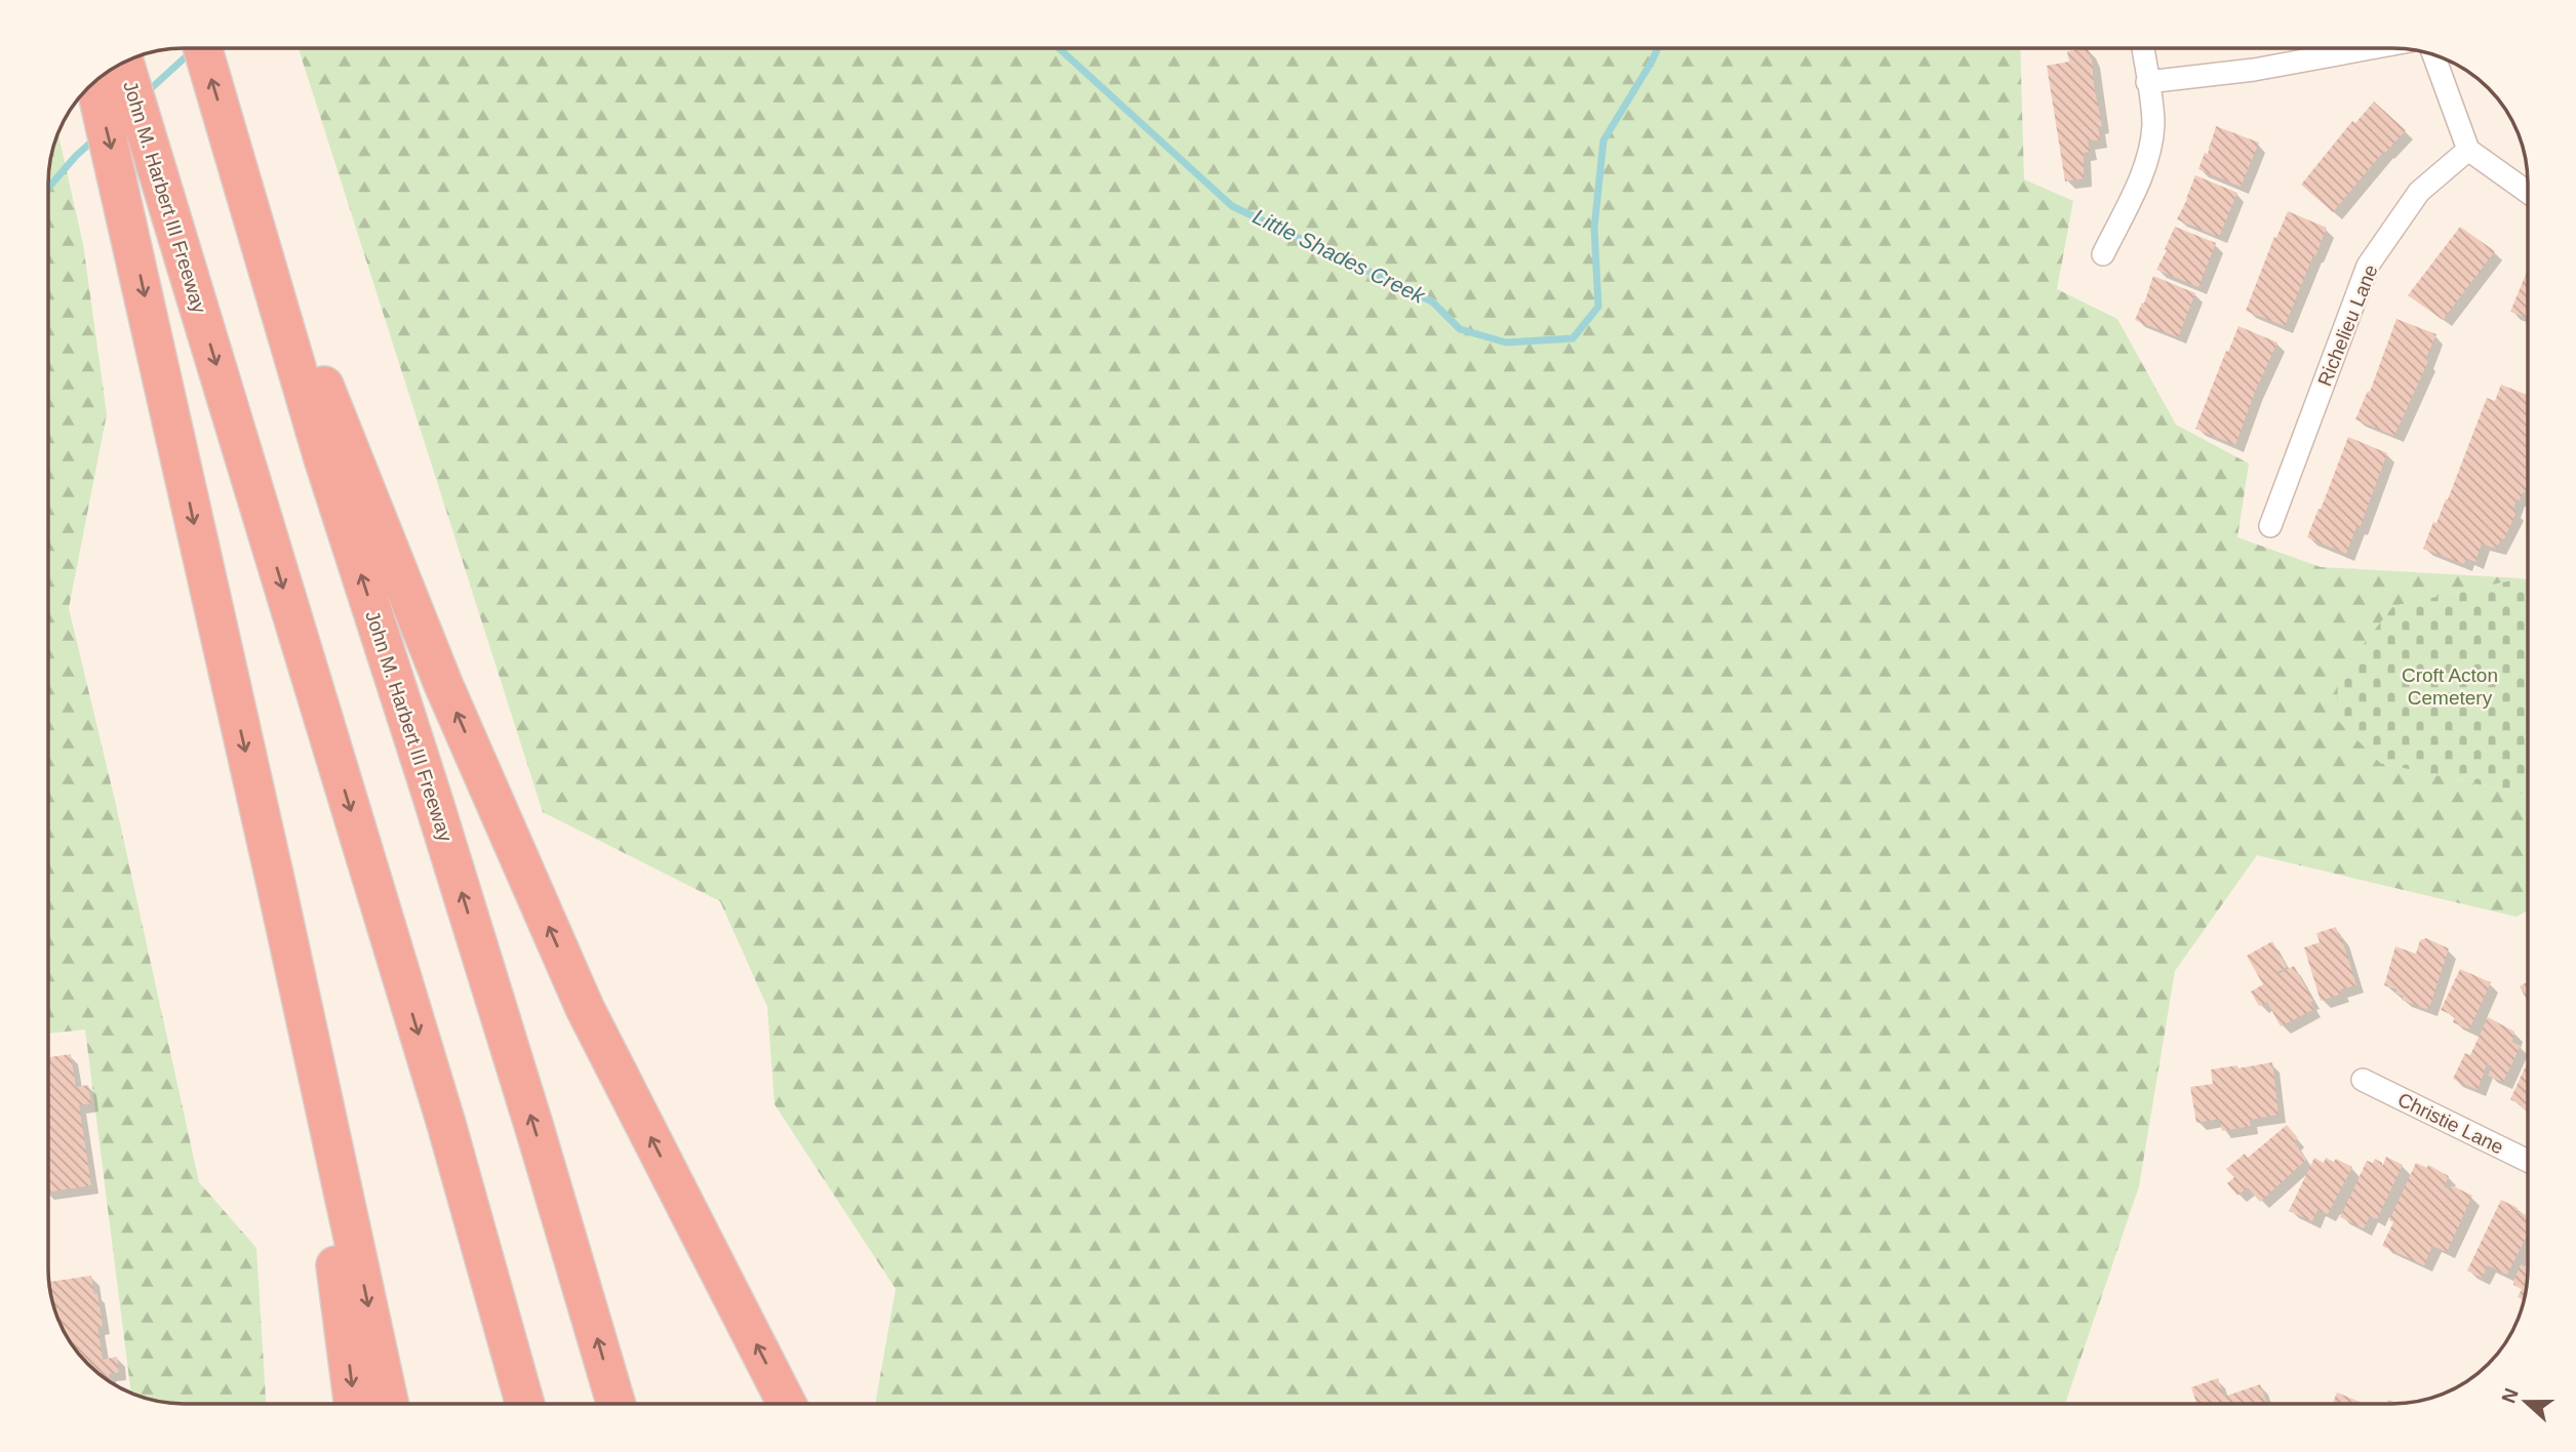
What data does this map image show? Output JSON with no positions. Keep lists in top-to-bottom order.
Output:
{
  "streets": {
    "highway": ["John M. Harbert III Freeway"],
    "street": ["Richelieu Lane", "Christie Lane"]
  },
  "water": ["Little Shades Creek"],
  "parks": ["Croft Acton Cemetery"],
  "north": "left"
}
